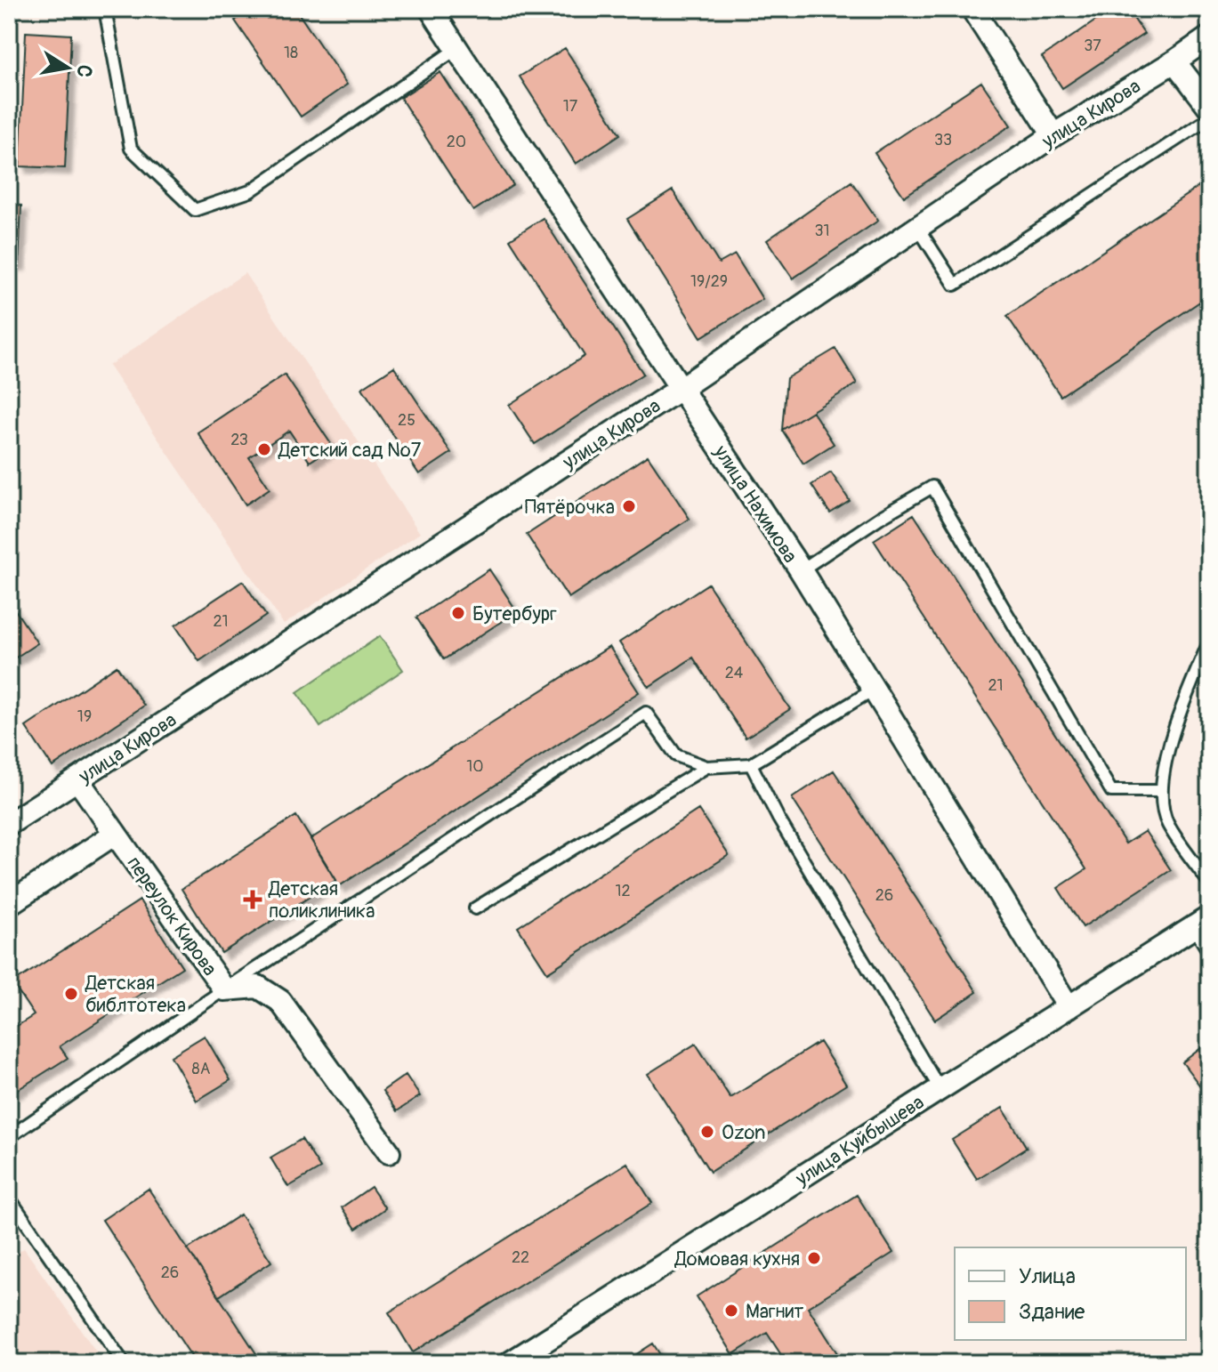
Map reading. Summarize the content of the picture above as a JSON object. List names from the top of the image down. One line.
{"streets":{"street":["улица Кирова","улица Нахимова","переулок Кирова","улица Куйбышева"]},"crossings":[["улица Кирова","улица Нахимова"],["улица Кирова","переулок Кирова"],["улица Нахимова","улица Куйбышева"]],"places":{"other":["Детский сад №7","Пятёрочка","Бутербург","Детская библтотека","Ozon","Домовая кухня","Магнит"],"health":["Детская поликлиника"]},"house_numbers":["37","18","17","33","20","31","19/29","25","23","21","24","21","19","10","12","26","8А","22","26"],"legend":["Улица","Здание"],"north":"right"}
